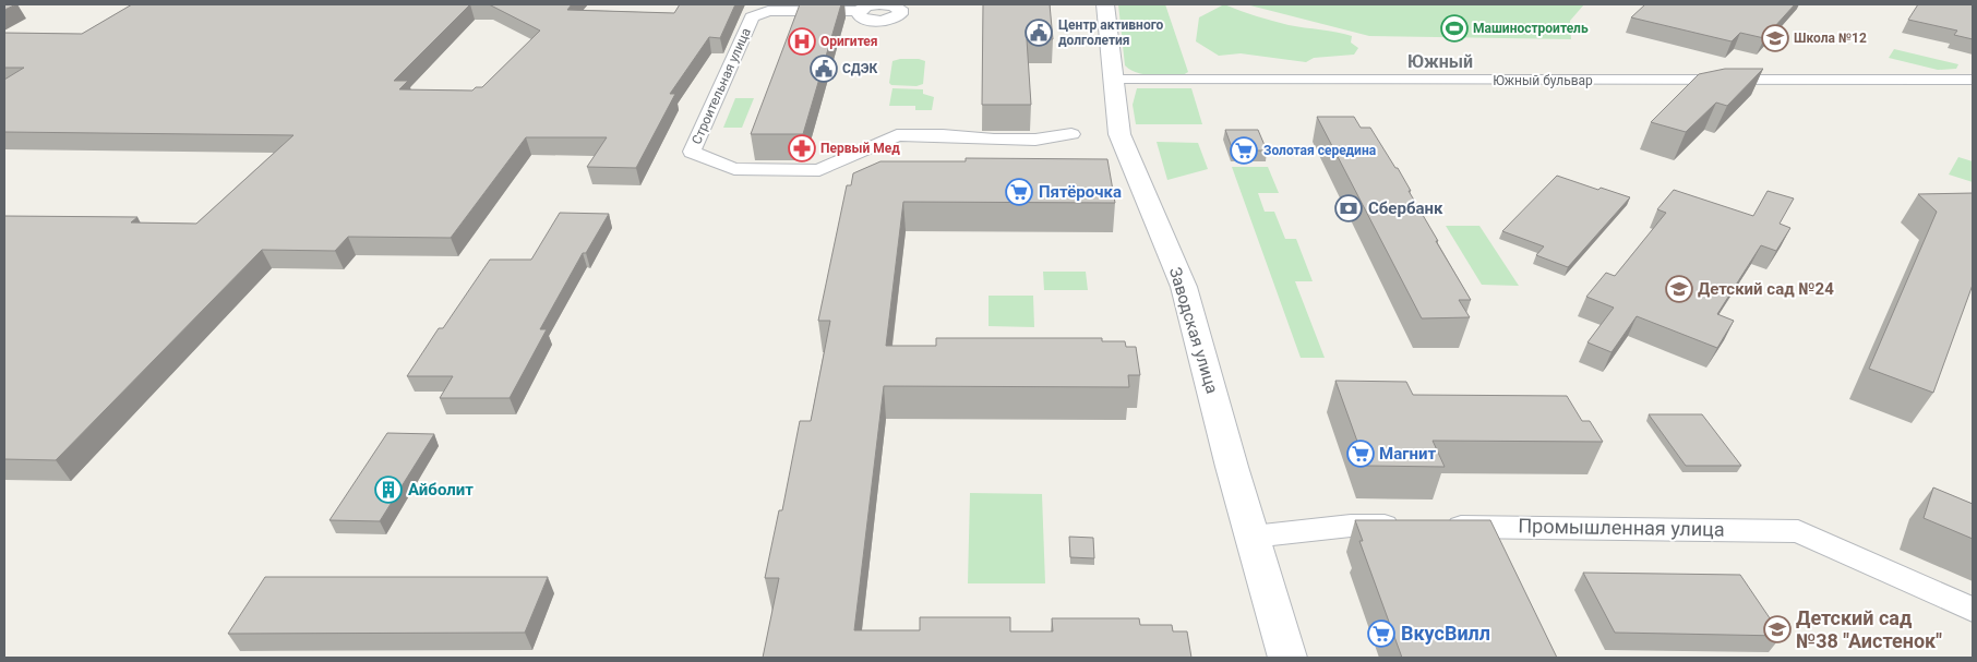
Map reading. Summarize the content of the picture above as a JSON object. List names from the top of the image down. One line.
{"streets":{"street":["Южный бульвар","Строительная улица","Заводская улица","Промышленная улица"]},"crossings":[["Южный бульвар","Заводская улица"],["Заводская улица","Промышленная улица"]],"districts":["Южный"],"places":{"sports":["Машиностроитель"],"public building":["Центр активного долголетия","СДЭК"],"school or university":["Школа №12","Детский сад №24","Детский сад №38 \"Аистенок\""],"hospital":["Оригитея"],"pharmacy":["Первый Мед"],"supermarket":["Золотая середина","Пятёрочка","Магнит","ВкусВилл"],"bank":["Сбербанк"],"building":["Айболит"]}}
